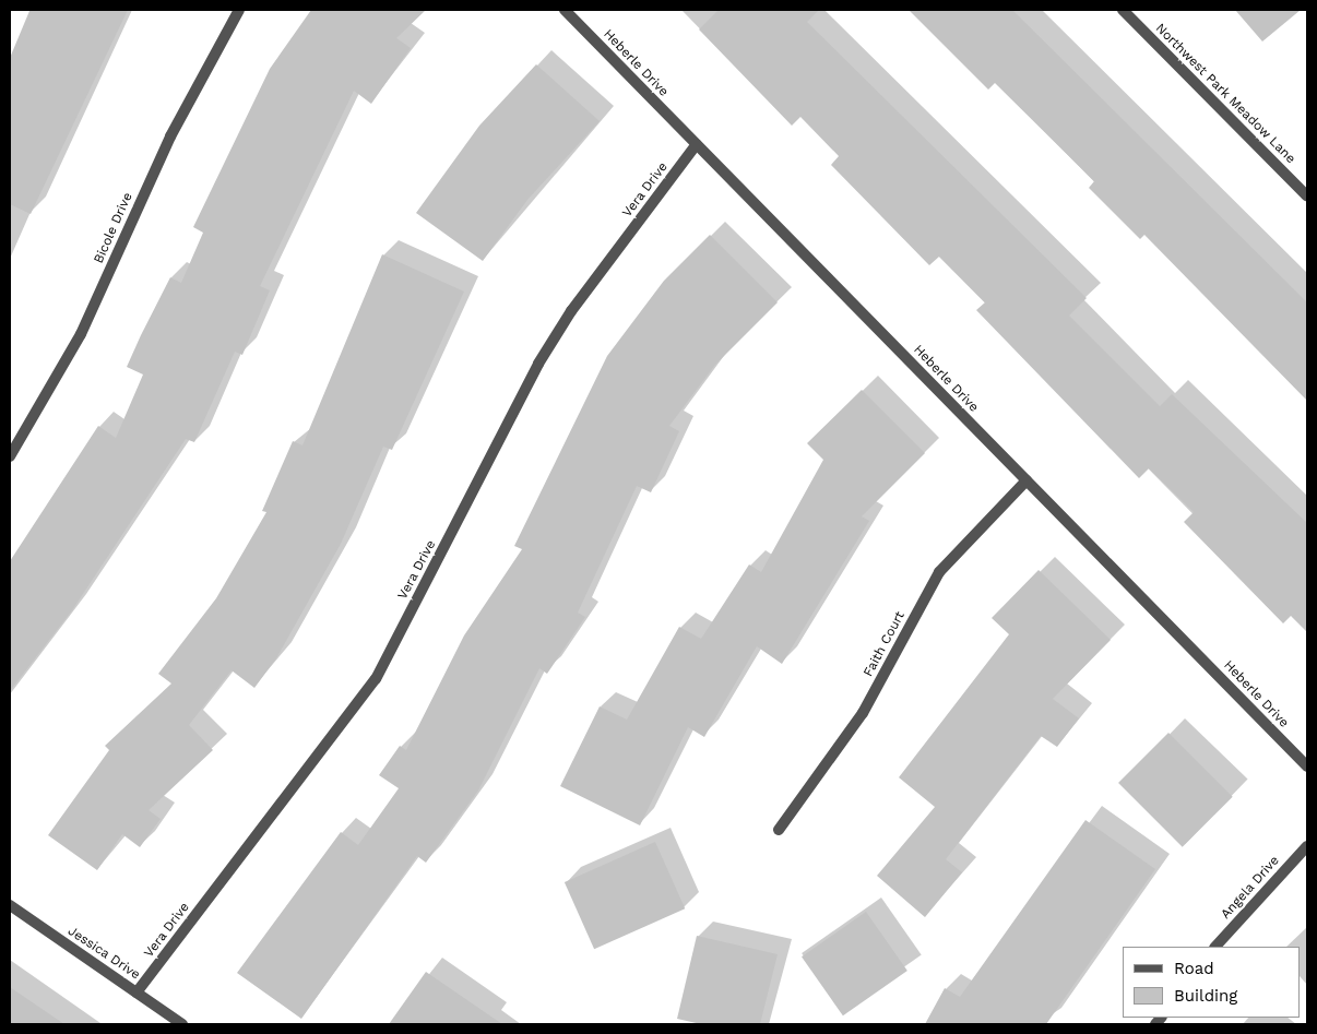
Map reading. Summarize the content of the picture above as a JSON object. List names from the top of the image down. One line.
{"streets":{"street":["Heberle Drive","Northwest Park Meadow Lane","Vera Drive","Bicole Drive","Faith Court","Angela Drive","Jessica Drive"]},"crossings":[["Heberle Drive","Vera Drive"],["Heberle Drive","Faith Court"],["Vera Drive","Jessica Drive"]],"legend":["Road","Building"]}
